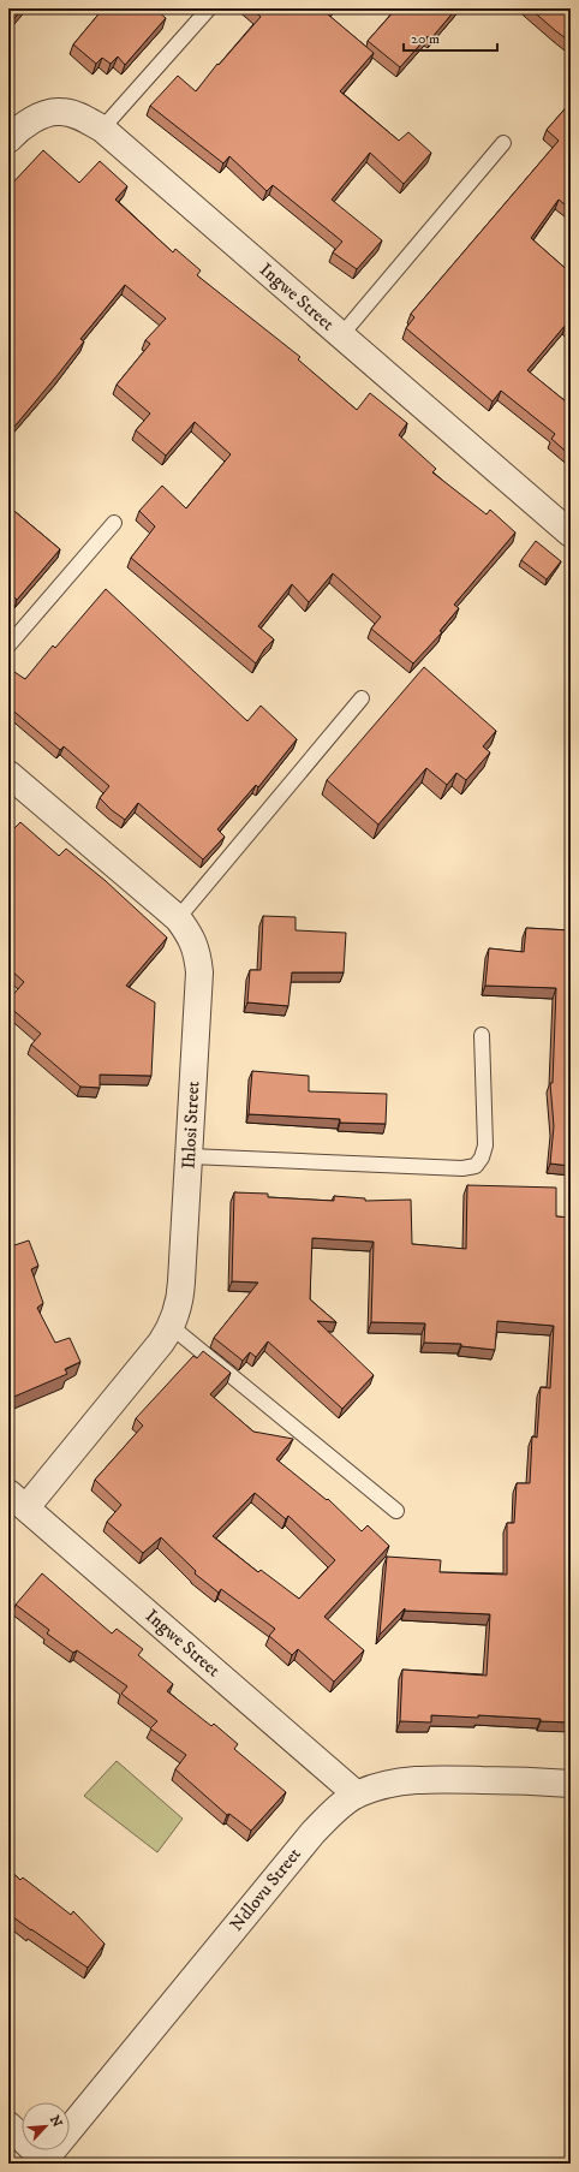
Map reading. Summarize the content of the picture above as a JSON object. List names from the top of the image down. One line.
{"streets":{"street":["Ingwe Street","Ihlosi Street","Ndlovu Street"]},"crossings":[["Ingwe Street","Ihlosi Street"],["Ingwe Street","Ndlovu Street"]],"scale_bar":"20 m","north":"top right"}
